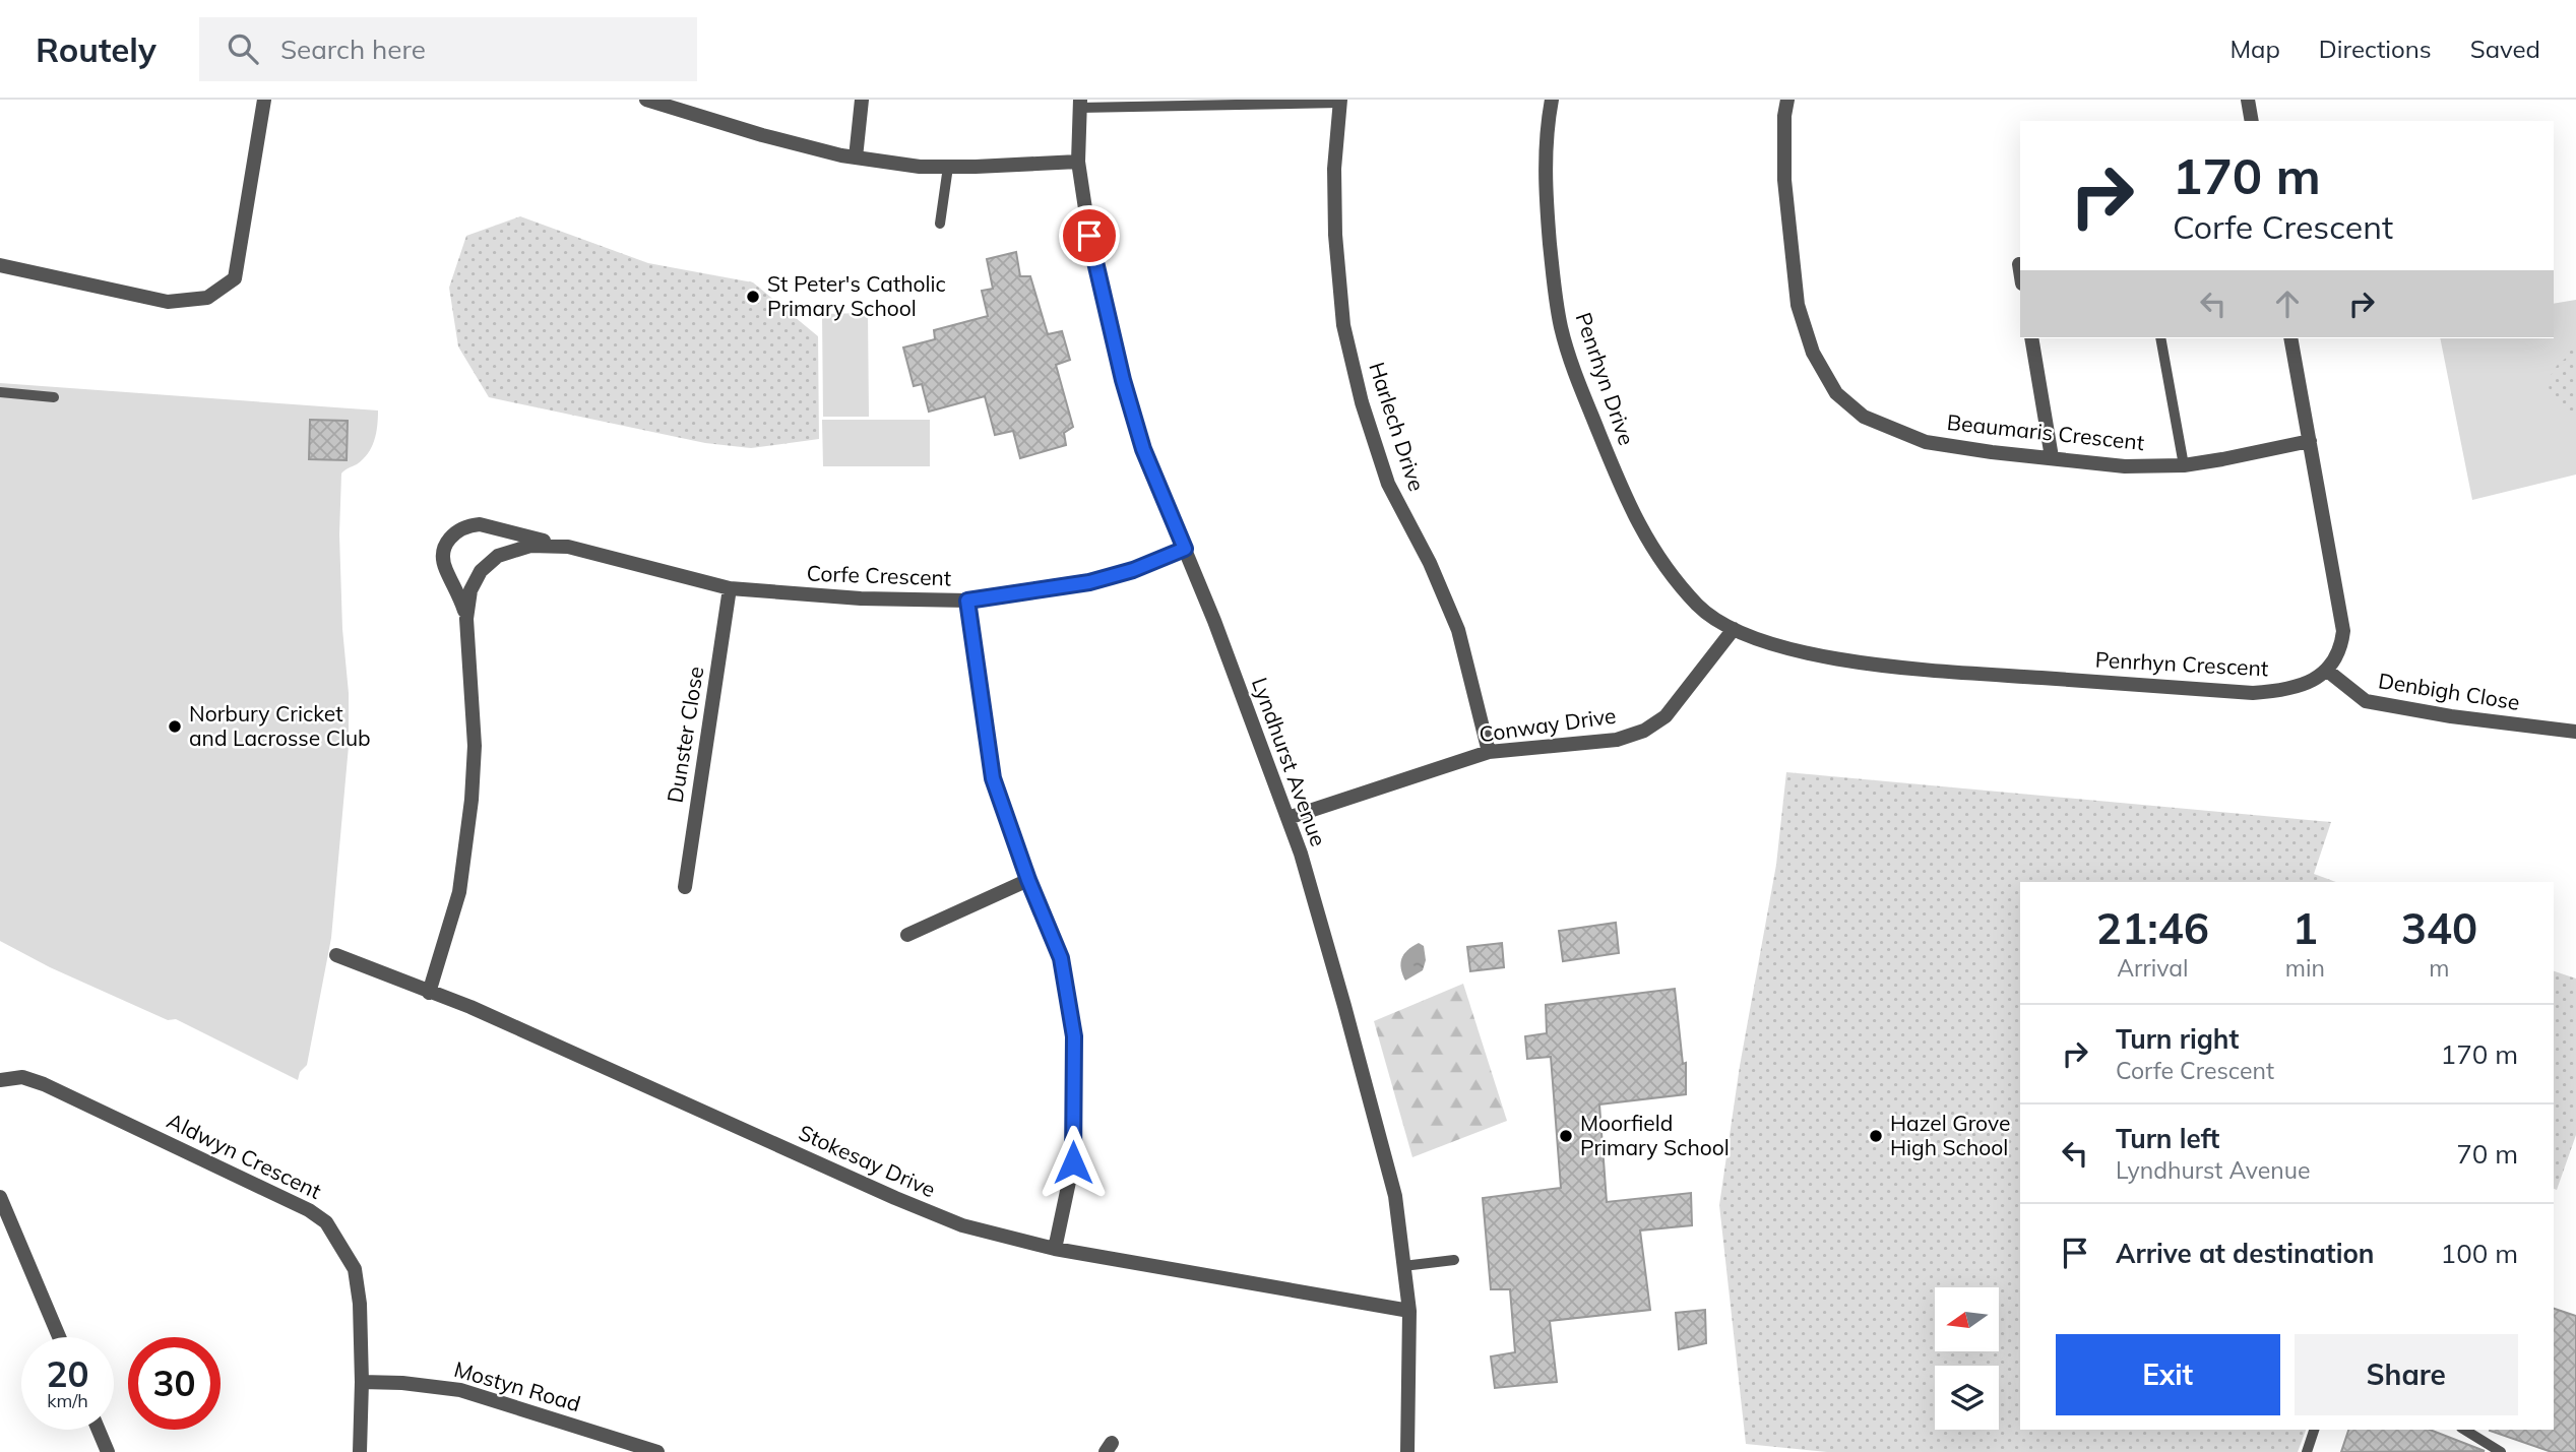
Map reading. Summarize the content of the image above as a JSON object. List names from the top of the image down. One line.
{"streets":{"street":["Penrhyn Drive","Harlech Drive","Beaumaris Crescent","Corfe Crescent","Penrhyn Crescent","Denbigh Close","Conway Drive","Dunster Close","Lyndhurst Avenue","Aldwyn Crescent","Stokesay Drive","Mostyn Road"]},"crossings":[["Penrhyn Drive","Penrhyn Crescent"],["Penrhyn Drive","Conway Drive"],["Harlech Drive","Conway Drive"],["Corfe Crescent","Dunster Close"],["Corfe Crescent","Lyndhurst Avenue"],["Corfe Crescent","Stokesay Drive"],["Penrhyn Crescent","Denbigh Close"],["Penrhyn Crescent","Conway Drive"],["Conway Drive","Lyndhurst Avenue"],["Lyndhurst Avenue","Stokesay Drive"],["Aldwyn Crescent","Mostyn Road"]],"places":["St Peter's Catholic Primary School","Norbury Cricket and Lacrosse Club","Moorfield Primary School","Hazel Grove High School"],"north":"left","page":{"header":"Routely","search":"Search here","nav":["Map","Directions","Saved"],"turn":["170 m","Corfe Crescent"],"eta":["21:46","Arrival","1","min","340","m"],"list":[{"name":"Turn right","note":"Corfe Crescent","value":"170 m"},{"name":"Turn left","note":"Lyndhurst Avenue","value":"70 m"},{"name":"Arrive at destination","value":"100 m"}],"buttons":["Exit","Share"],"speed":"20 km/h","limit":"30"}}
